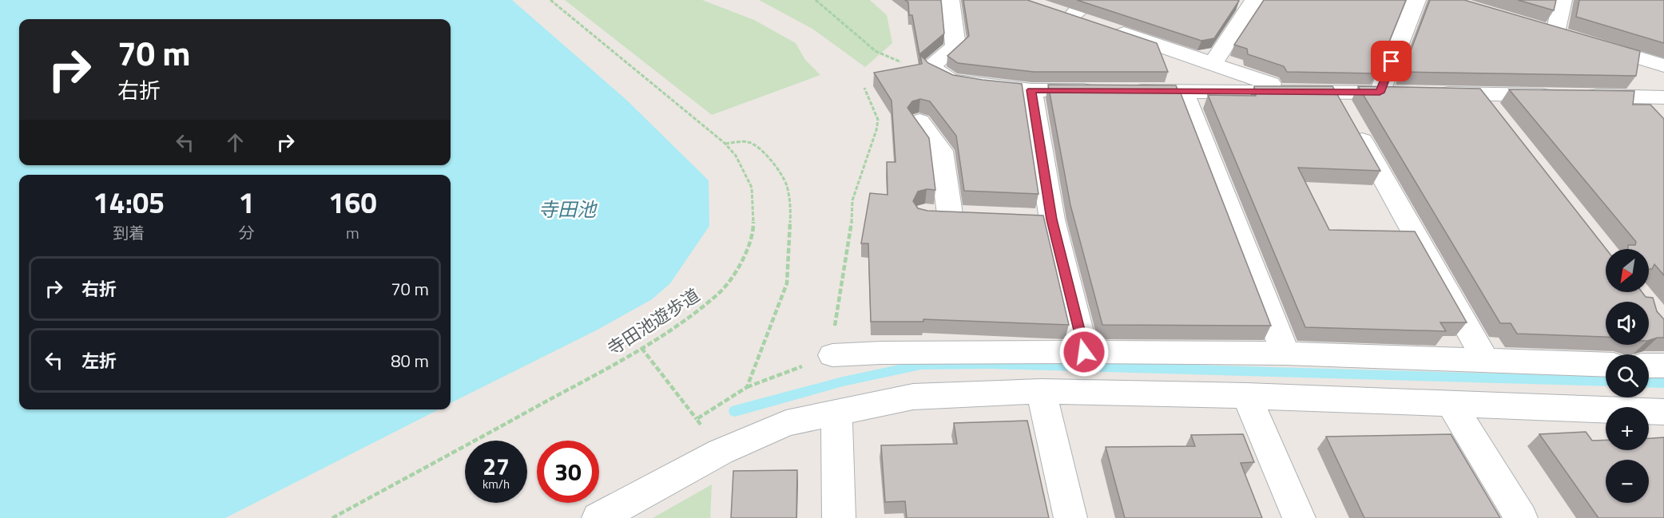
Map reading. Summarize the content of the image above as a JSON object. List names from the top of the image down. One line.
{"streets":{"path":["寺田池遊歩道"]},"water":["寺田池"],"north":"bottom left","page":{"turn":["70 m","右折"],"eta":["14:05","到着","1","分","160","m"],"map_buttons":["+","−"],"list":[{"name":"右折","value":"70 m"},{"name":"左折","value":"80 m"}],"speed":"27 km/h","limit":"30"}}
